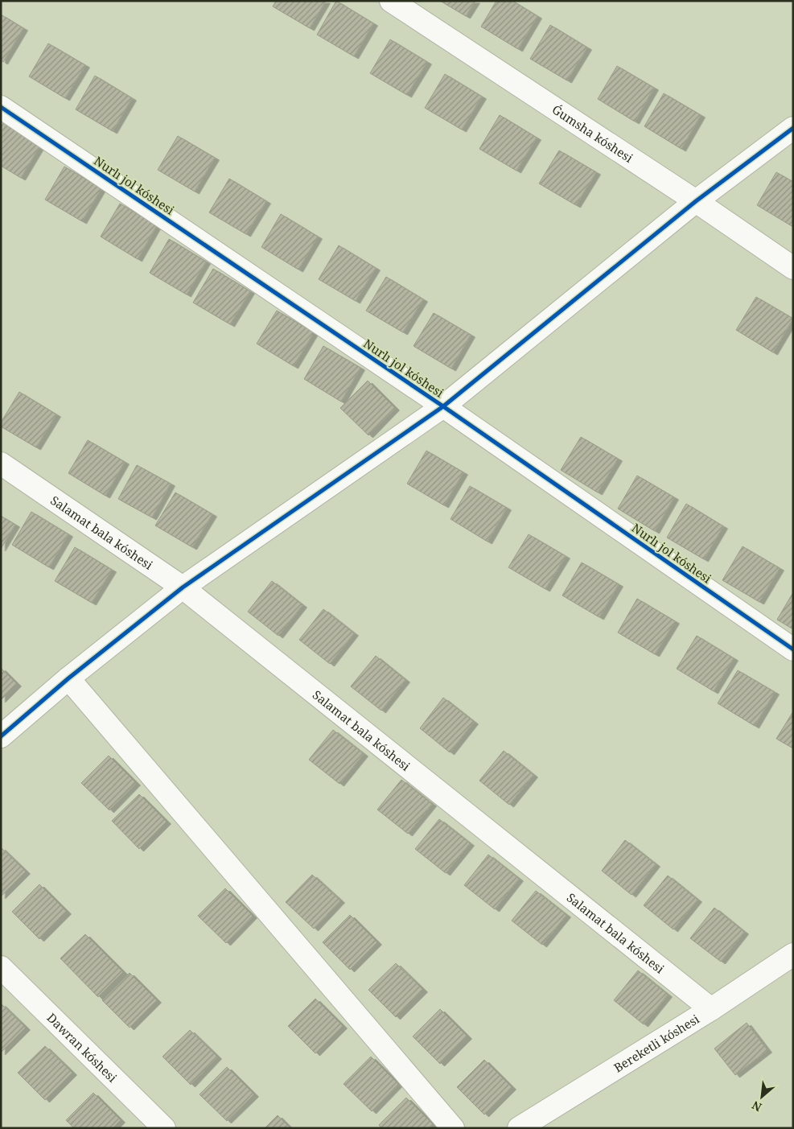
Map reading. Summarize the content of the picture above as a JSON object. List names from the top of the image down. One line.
{"streets":{"street":["Ǵumsha kóshesi","Nurlı jol kóshesi","Salamat bala kóshesi","Bereketli kóshesi","Dawran kóshesi"]},"crossings":[["Salamat bala kóshesi","Bereketli kóshesi"]],"north":"bottom left"}
